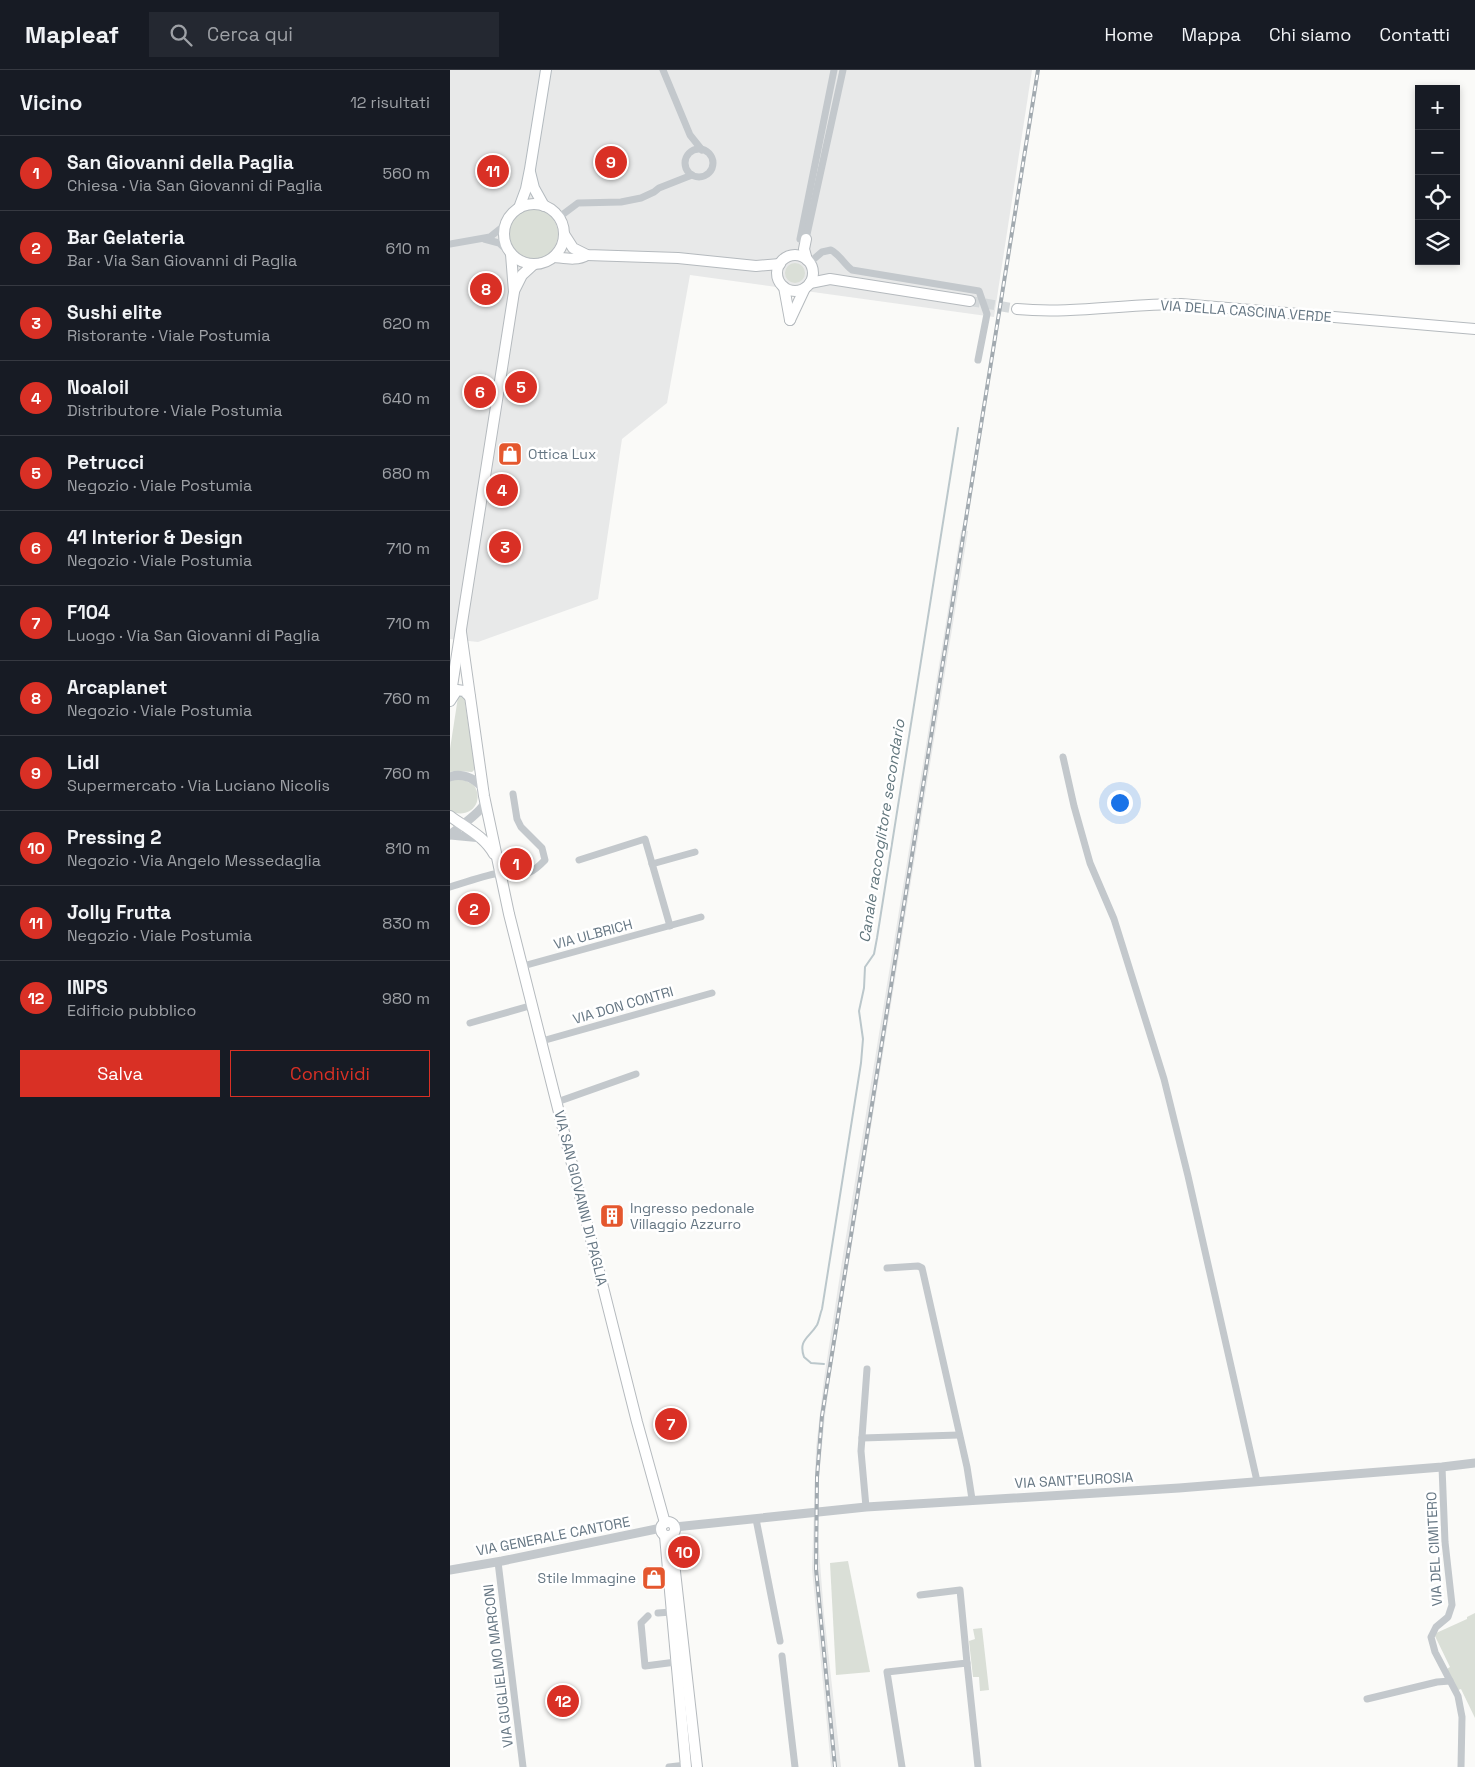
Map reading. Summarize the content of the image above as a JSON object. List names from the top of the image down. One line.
{"streets":{"main road":["VIA DELLA CASCINA VERDE","VIA SAN GIOVANNI DI PAGLIA"],"street":["VIA ULBRICH","VIA DON CONTRI","VIA SANT'EUROSIA","VIA GENERALE CANTORE","VIA DEL CIMITERO","VIA GUGLIELMO MARCONI"]},"crossings":[["VIA ULBRICH","VIA SAN GIOVANNI DI PAGLIA"],["VIA DON CONTRI","VIA SAN GIOVANNI DI PAGLIA"],["VIA SAN GIOVANNI DI PAGLIA","VIA SANT'EUROSIA"],["VIA SAN GIOVANNI DI PAGLIA","VIA GENERALE CANTORE"],["VIA SANT'EUROSIA","VIA GENERALE CANTORE"],["VIA SANT'EUROSIA","VIA DEL CIMITERO"],["VIA GENERALE CANTORE","VIA GUGLIELMO MARCONI"]],"water":["Canale raccoglitore secondario"],"places":{"shop":["Ottica Lux","Stile Immagine"],"building":["Ingresso pedonale Villaggio Azzurro"]},"page":{"header":"Mapleaf","search":"Cerca qui","nav":["Home","Mappa","Chi siamo","Contatti"],"heading":["Vicino","12 risultati"],"map_buttons":["+","−"],"list":[{"mark":"1","name":"San Giovanni della Paglia","note":"Chiesa · Via San Giovanni di Paglia","value":"560 m"},{"mark":"2","name":"Bar Gelateria","note":"Bar · Via San Giovanni di Paglia","value":"610 m"},{"mark":"3","name":"Sushi elite","note":"Ristorante · Viale Postumia","value":"620 m"},{"mark":"4","name":"Noaloil","note":"Distributore · Viale Postumia","value":"640 m"},{"mark":"5","name":"Petrucci","note":"Negozio · Viale Postumia","value":"680 m"},{"mark":"6","name":"41 Interior & Design","note":"Negozio · Viale Postumia","value":"710 m"},{"mark":"7","name":"F104","note":"Luogo · Via San Giovanni di Paglia","value":"710 m"},{"mark":"8","name":"Arcaplanet","note":"Negozio · Viale Postumia","value":"760 m"},{"mark":"9","name":"Lidl","note":"Supermercato · Via Luciano Nicolis","value":"760 m"},{"mark":"10","name":"Pressing 2","note":"Negozio · Via Angelo Messedaglia","value":"810 m"},{"mark":"11","name":"Jolly Frutta","note":"Negozio · Viale Postumia","value":"830 m"},{"mark":"12","name":"INPS","note":"Edificio pubblico","value":"980 m"}],"pins":["9","11","8","5","6","4","3","1","2","7","10","12"],"buttons":["Salva","Condividi"]}}
